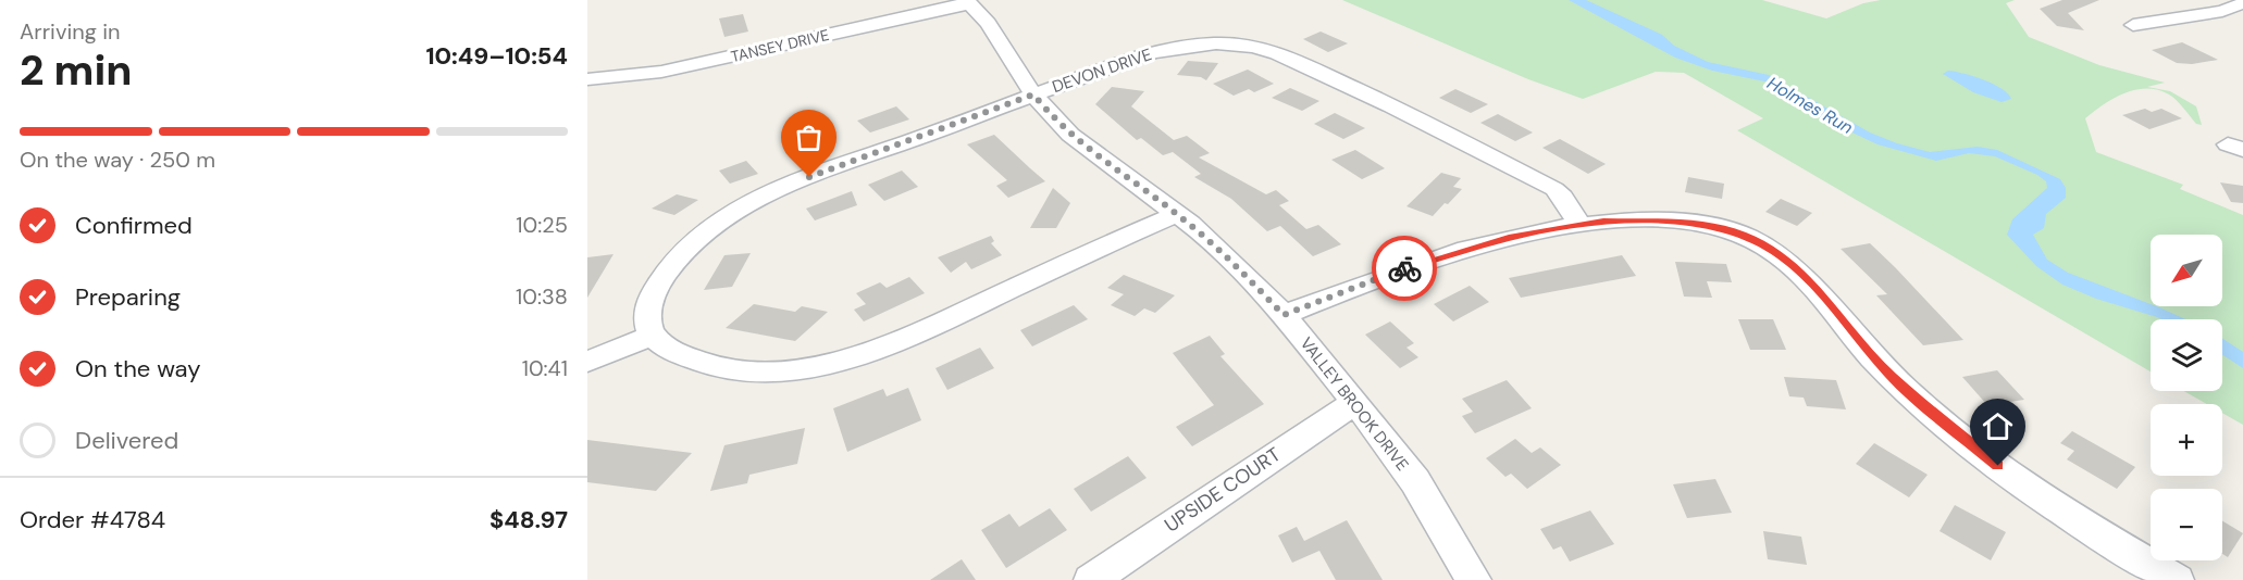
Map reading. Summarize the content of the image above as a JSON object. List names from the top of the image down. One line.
{"streets":{"street":["TANSEY DRIVE","DEVON DRIVE","VALLEY BROOK DRIVE","UPSIDE COURT"]},"crossings":[["TANSEY DRIVE","VALLEY BROOK DRIVE"],["DEVON DRIVE","VALLEY BROOK DRIVE"],["VALLEY BROOK DRIVE","UPSIDE COURT"]],"water":["Holmes Run"],"north":"bottom left","page":{"heading":["2 min","Arriving in","10:49–10:54"],"panel":["Order #4784","$48.97"],"bar":"On the way · 250 m","list":[["Confirmed","10:25"],["Preparing","10:38"],["On the way","10:41"],"Delivered"],"map_buttons":["+","−"]}}
